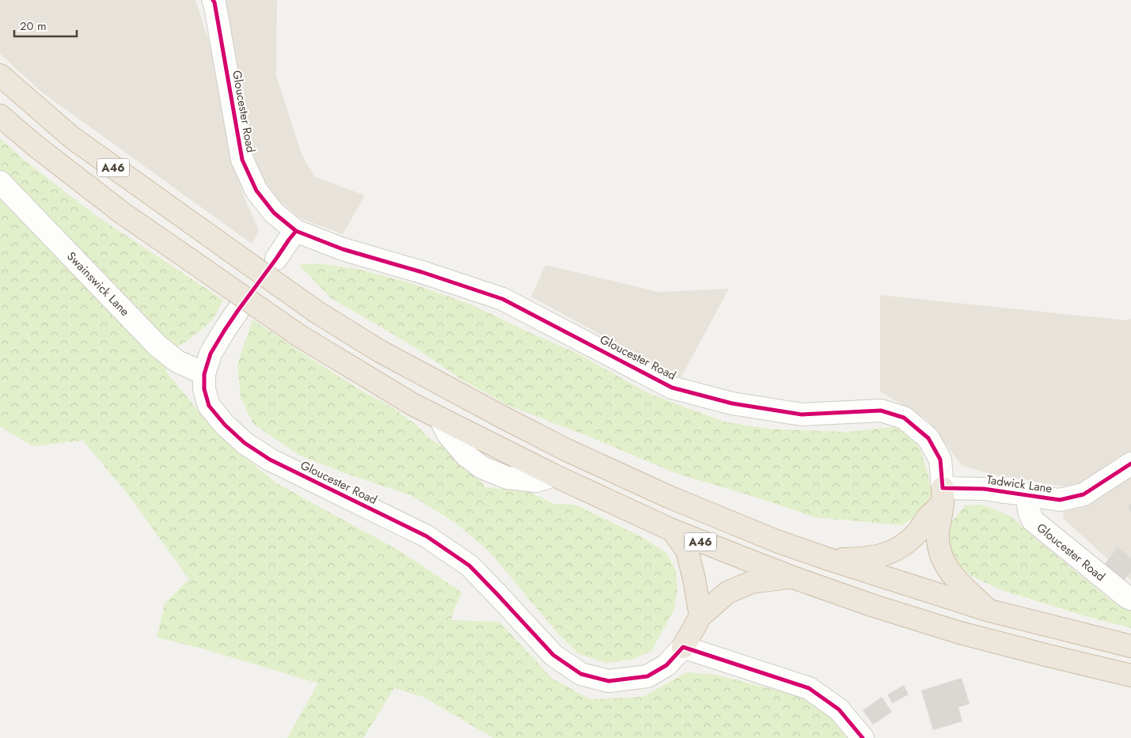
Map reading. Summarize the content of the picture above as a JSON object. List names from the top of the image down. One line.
{"streets":{"highway":["A46"],"street":["Gloucester Road","Swainswick Lane","Tadwick Lane"]},"crossings":[["Gloucester Road","Swainswick Lane"],["Gloucester Road","Tadwick Lane"]],"scale_bar":"20 m"}
